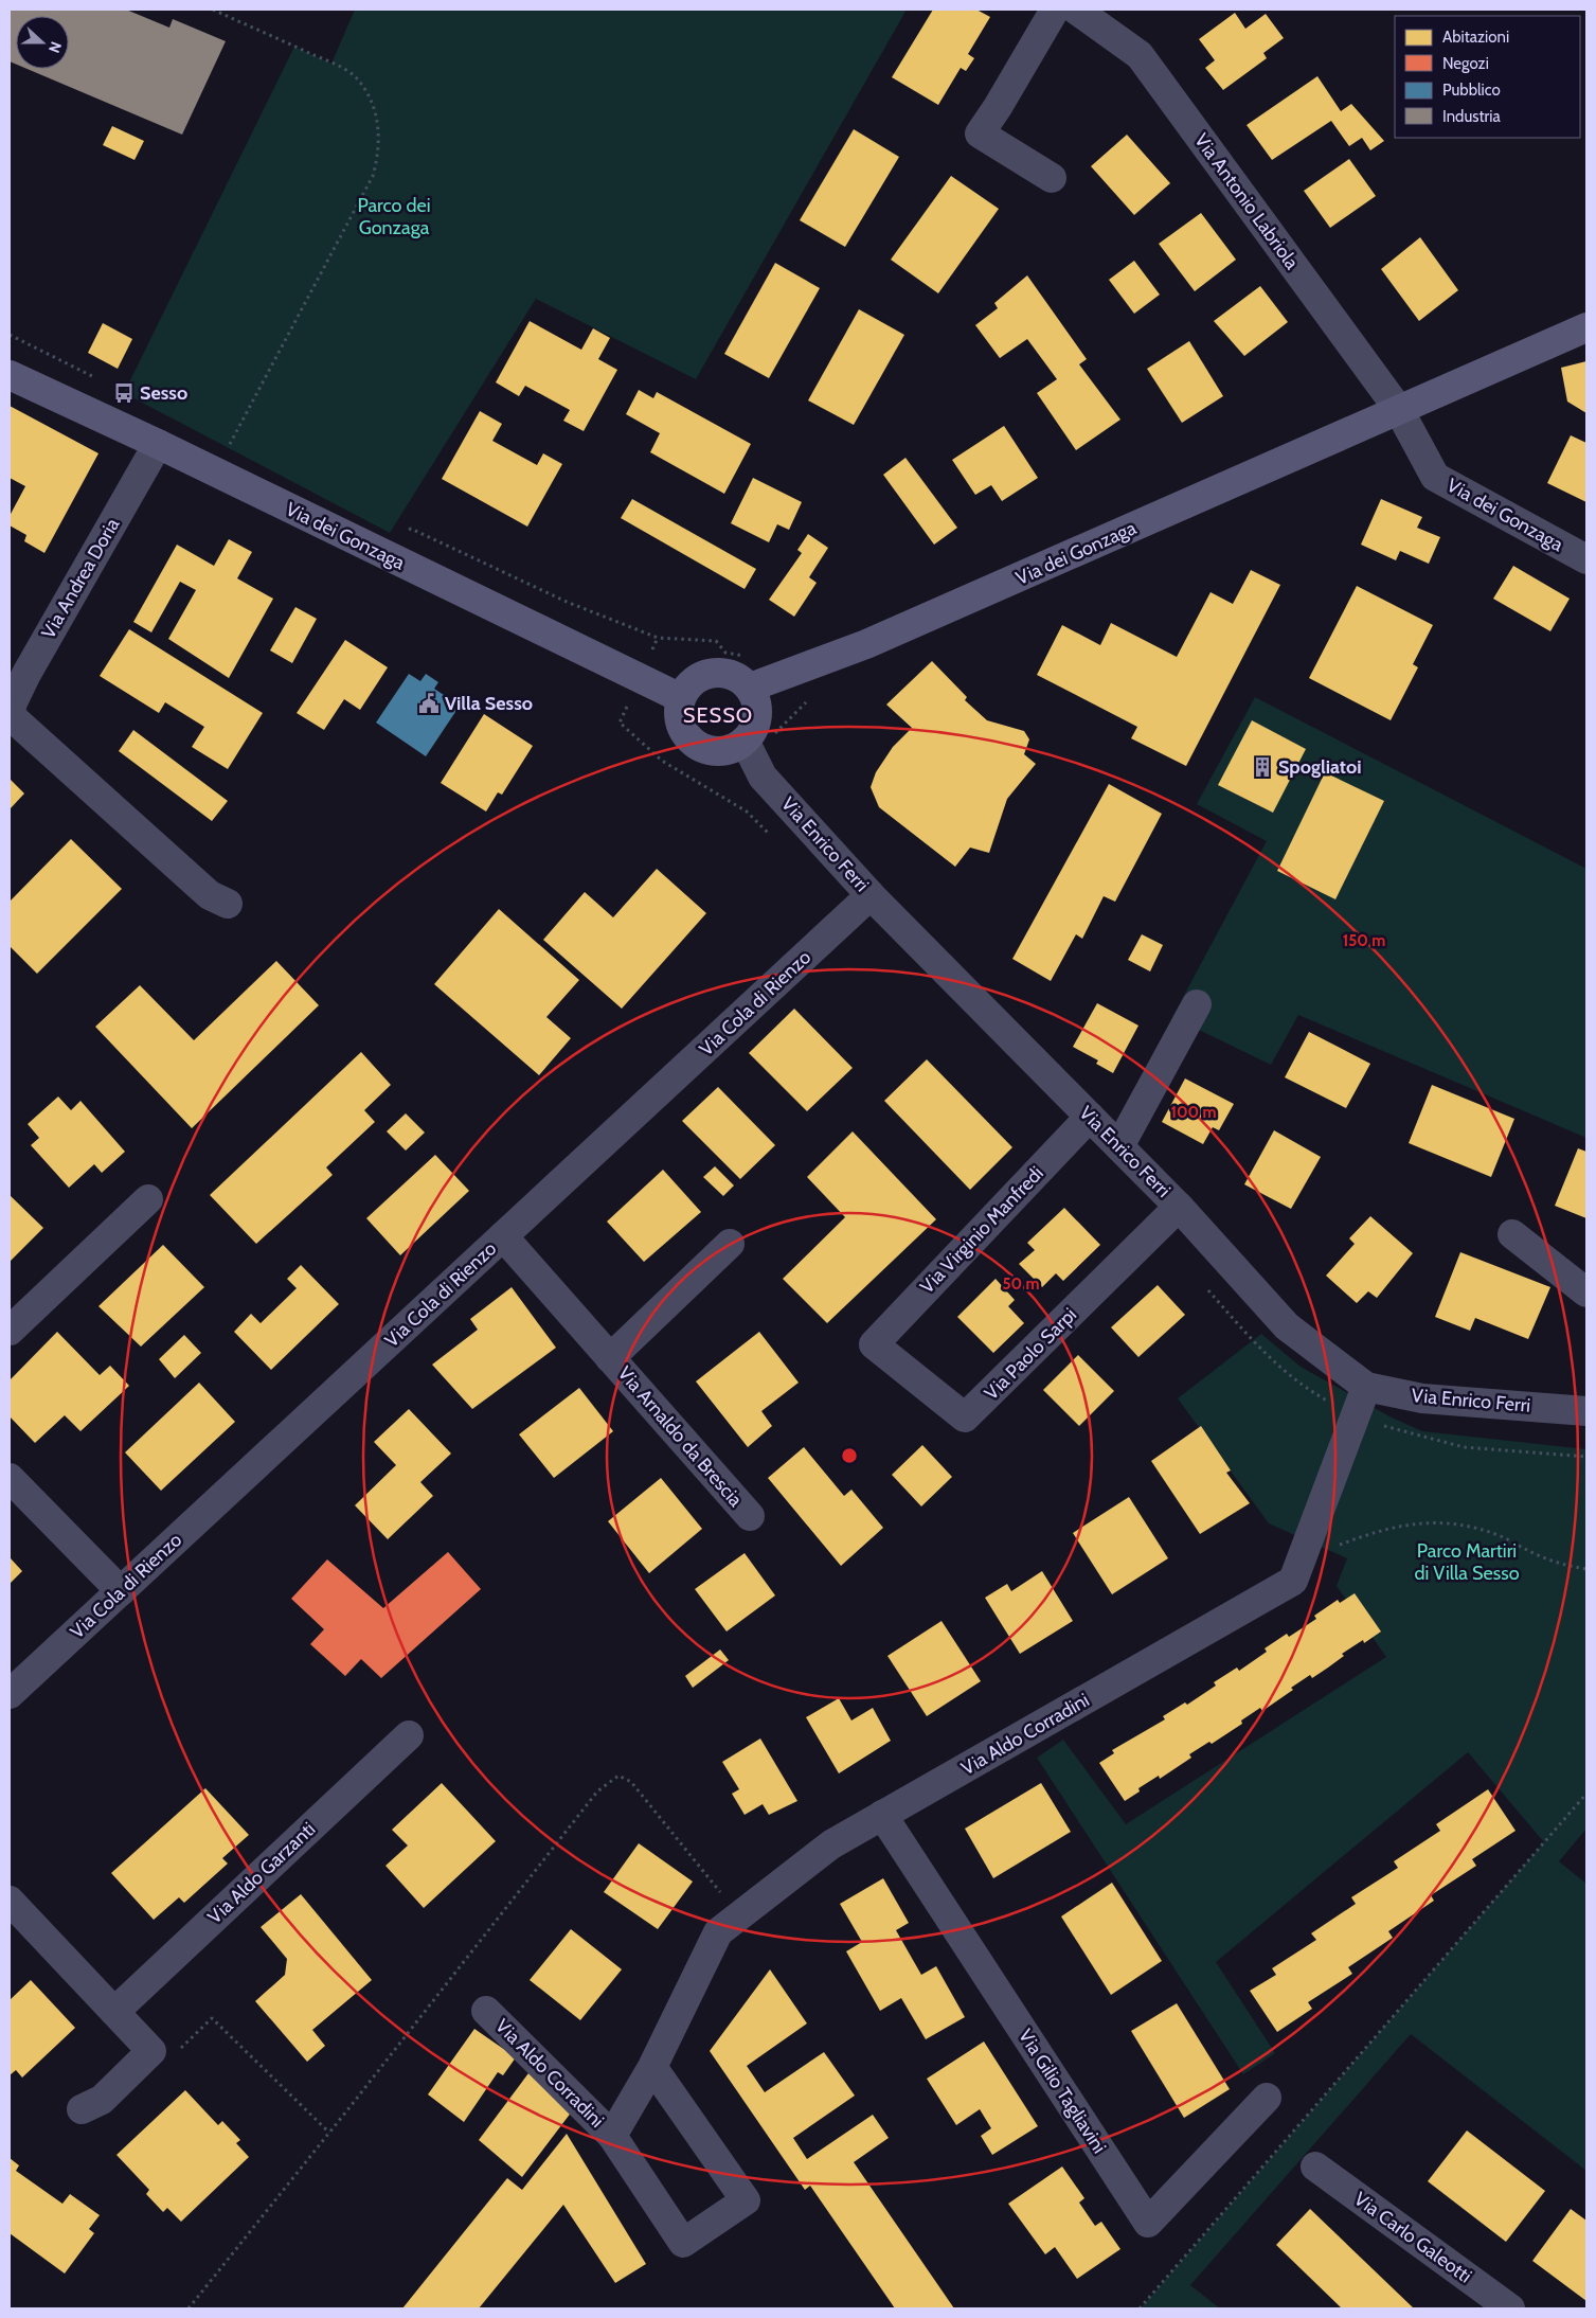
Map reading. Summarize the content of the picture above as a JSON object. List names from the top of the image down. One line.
{"streets":{"main road":["Via dei Gonzaga"],"street":["Via Antonio Labriola","Via Andrea Doria","Via Enrico Ferri","Via Cola di Rienzo","Via Virginio Manfredi","Via Paolo Sarpi","Via Arnaldo da Brescia","Via Aldo Corradini","Via Aldo Garzanti","Via Gilio Tagliavini","Via Carlo Galeotti"]},"crossings":[["Via Antonio Labriola","Via dei Gonzaga"],["Via dei Gonzaga","Via Andrea Doria"],["Via dei Gonzaga","Via Enrico Ferri"],["Via Enrico Ferri","Via Cola di Rienzo"],["Via Enrico Ferri","Via Virginio Manfredi"],["Via Enrico Ferri","Via Paolo Sarpi"],["Via Enrico Ferri","Via Aldo Corradini"],["Via Cola di Rienzo","Via Arnaldo da Brescia"],["Via Virginio Manfredi","Via Paolo Sarpi"],["Via Aldo Corradini","Via Gilio Tagliavini"]],"districts":["SESSO"],"parks":["Parco dei Gonzaga","Parco Martiri di Villa Sesso"],"places":{"bus stop":["Sesso"],"public building":["Villa Sesso"],"building":["Spogliatoi"]},"legend":["Abitazioni","Negozi","Pubblico","Industria"],"north":"right","rings":["150 m","100 m","50 m"]}
